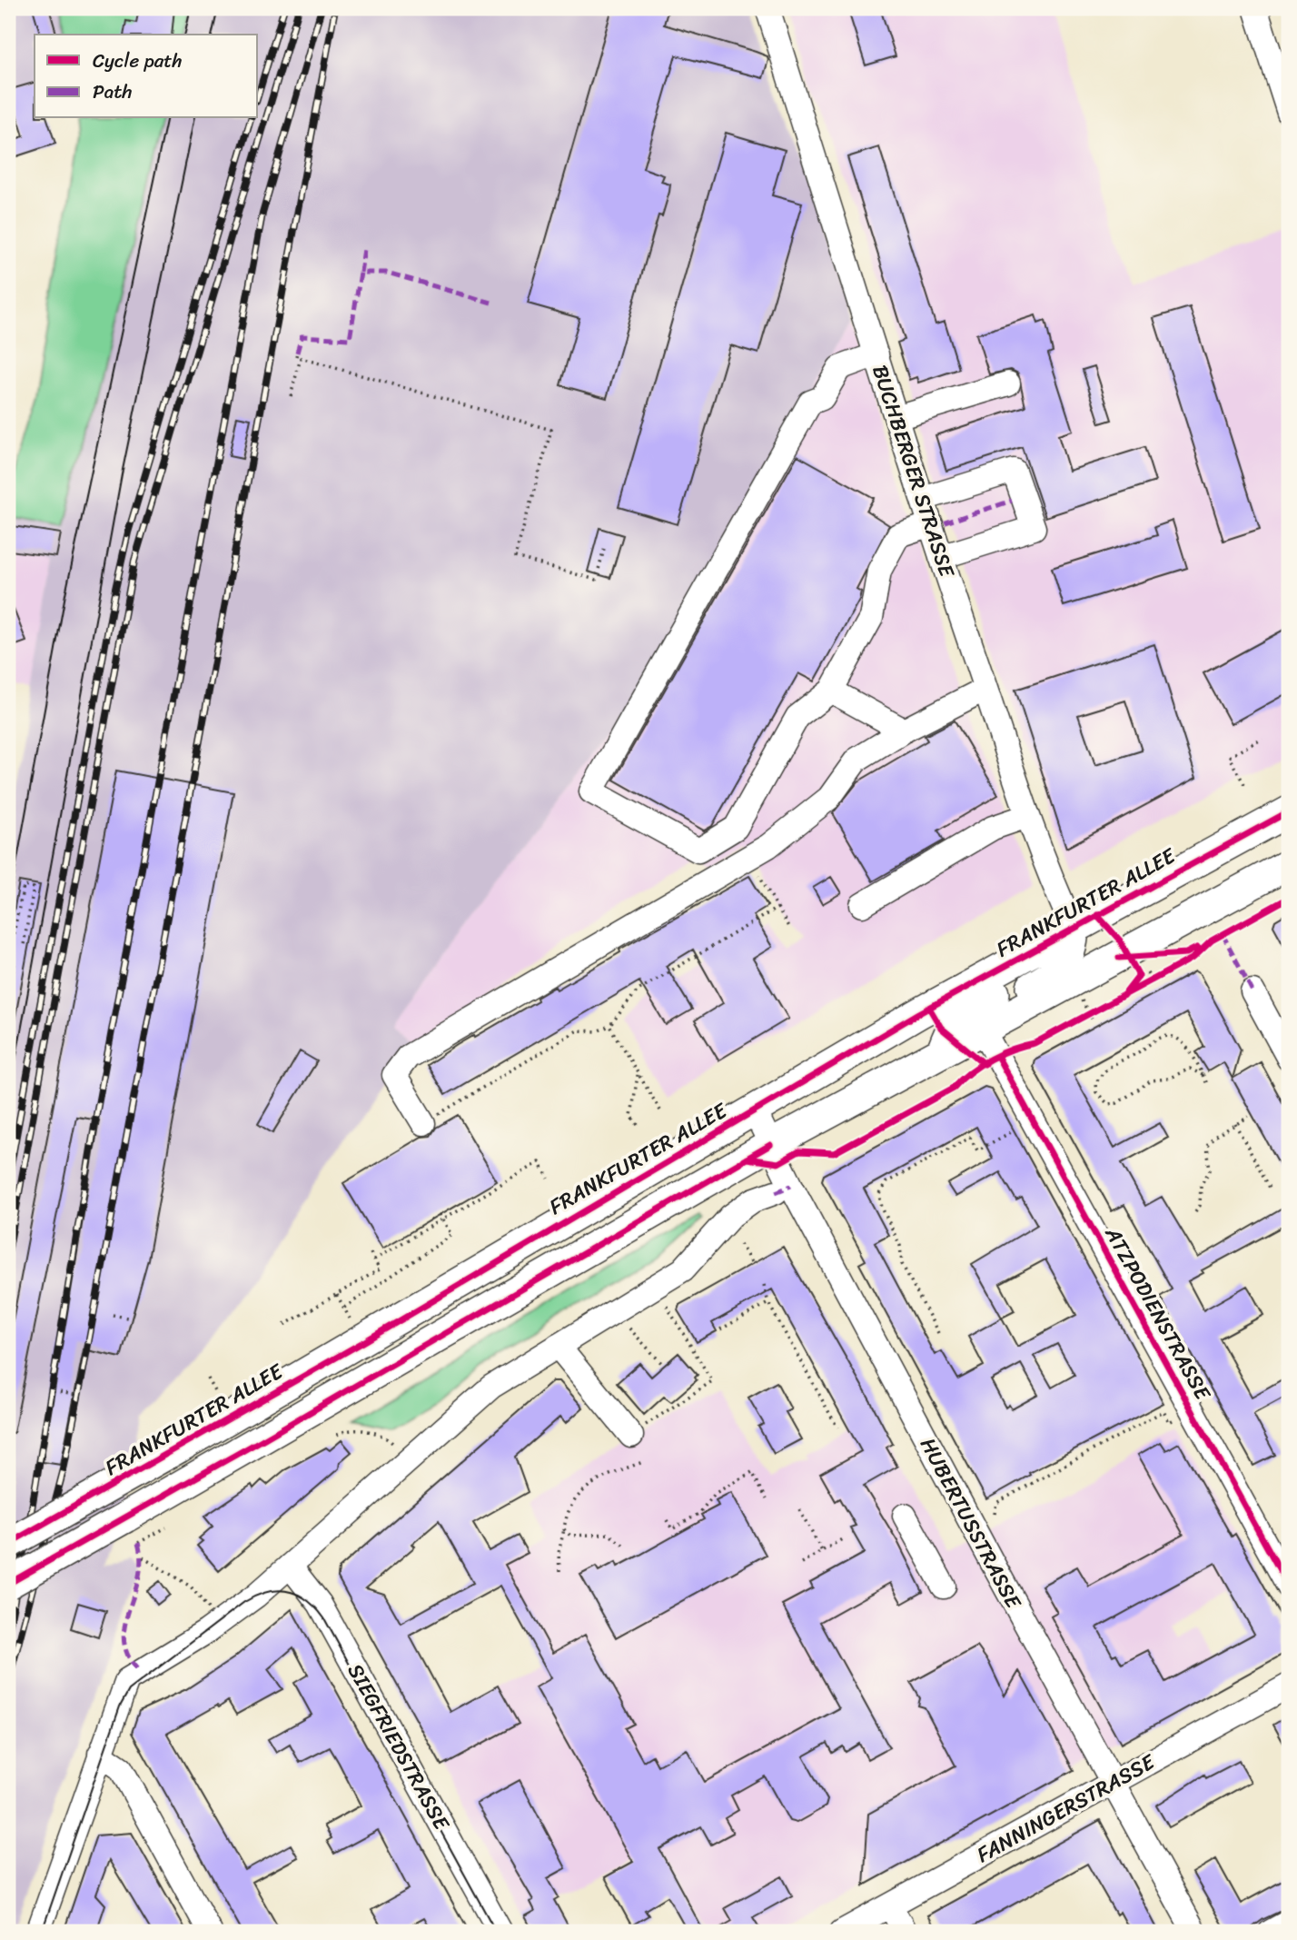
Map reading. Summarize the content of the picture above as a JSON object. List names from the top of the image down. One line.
{"streets":{"main road":["FRANKFURTER ALLEE"],"street":["BUCHBERGER STRASSE","ATZPODIENSTRASSE","HUBERTUSSTRASSE","SIEGFRIEDSTRASSE","FANNINGERSTRASSE"]},"crossings":[["BUCHBERGER STRASSE","FRANKFURTER ALLEE"],["FRANKFURTER ALLEE","HUBERTUSSTRASSE"],["HUBERTUSSTRASSE","FANNINGERSTRASSE"]],"legend":["Cycle path","Path"]}
